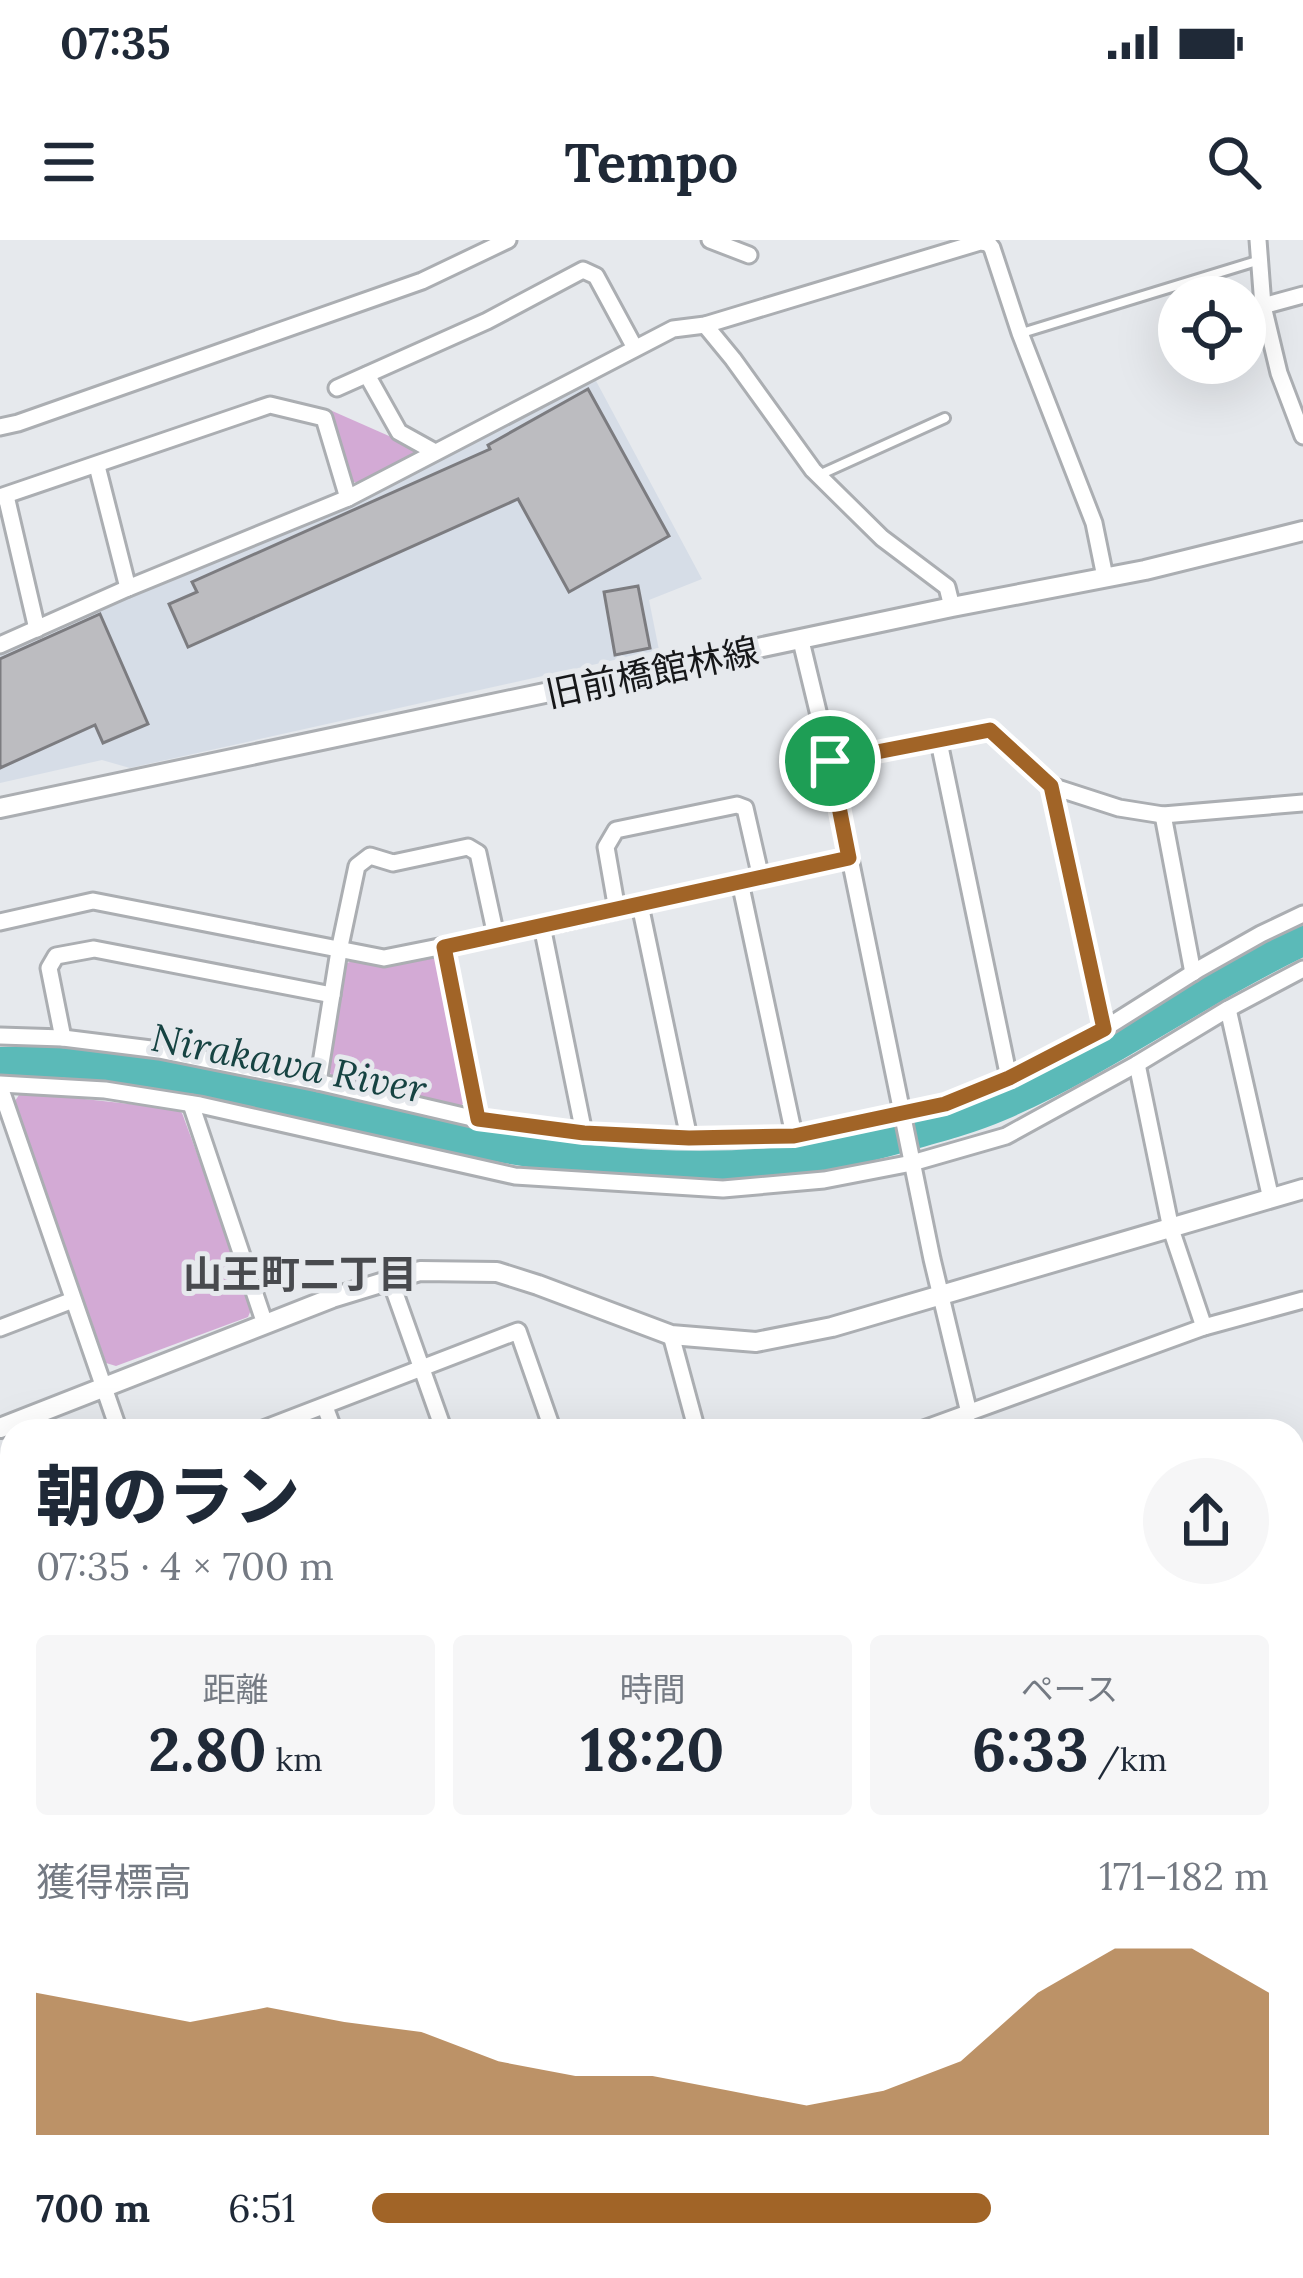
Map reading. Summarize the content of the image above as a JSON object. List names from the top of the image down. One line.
{"streets":{"street":["旧前橋館林線"]},"districts":["山王町二丁目"],"water":["Nirakawa River"],"page":{"status":"07:35","header":"Tempo","heading":["朝のラン","07:35 · 4 × 700 m"],"stats":[["距離","2.80 km"],["時間","18:20"],["ペース","6:33 /km"]],"chart":["獲得標高","171–182 m"],"list":[{"name":"700 m","note":"6:51"}]}}
